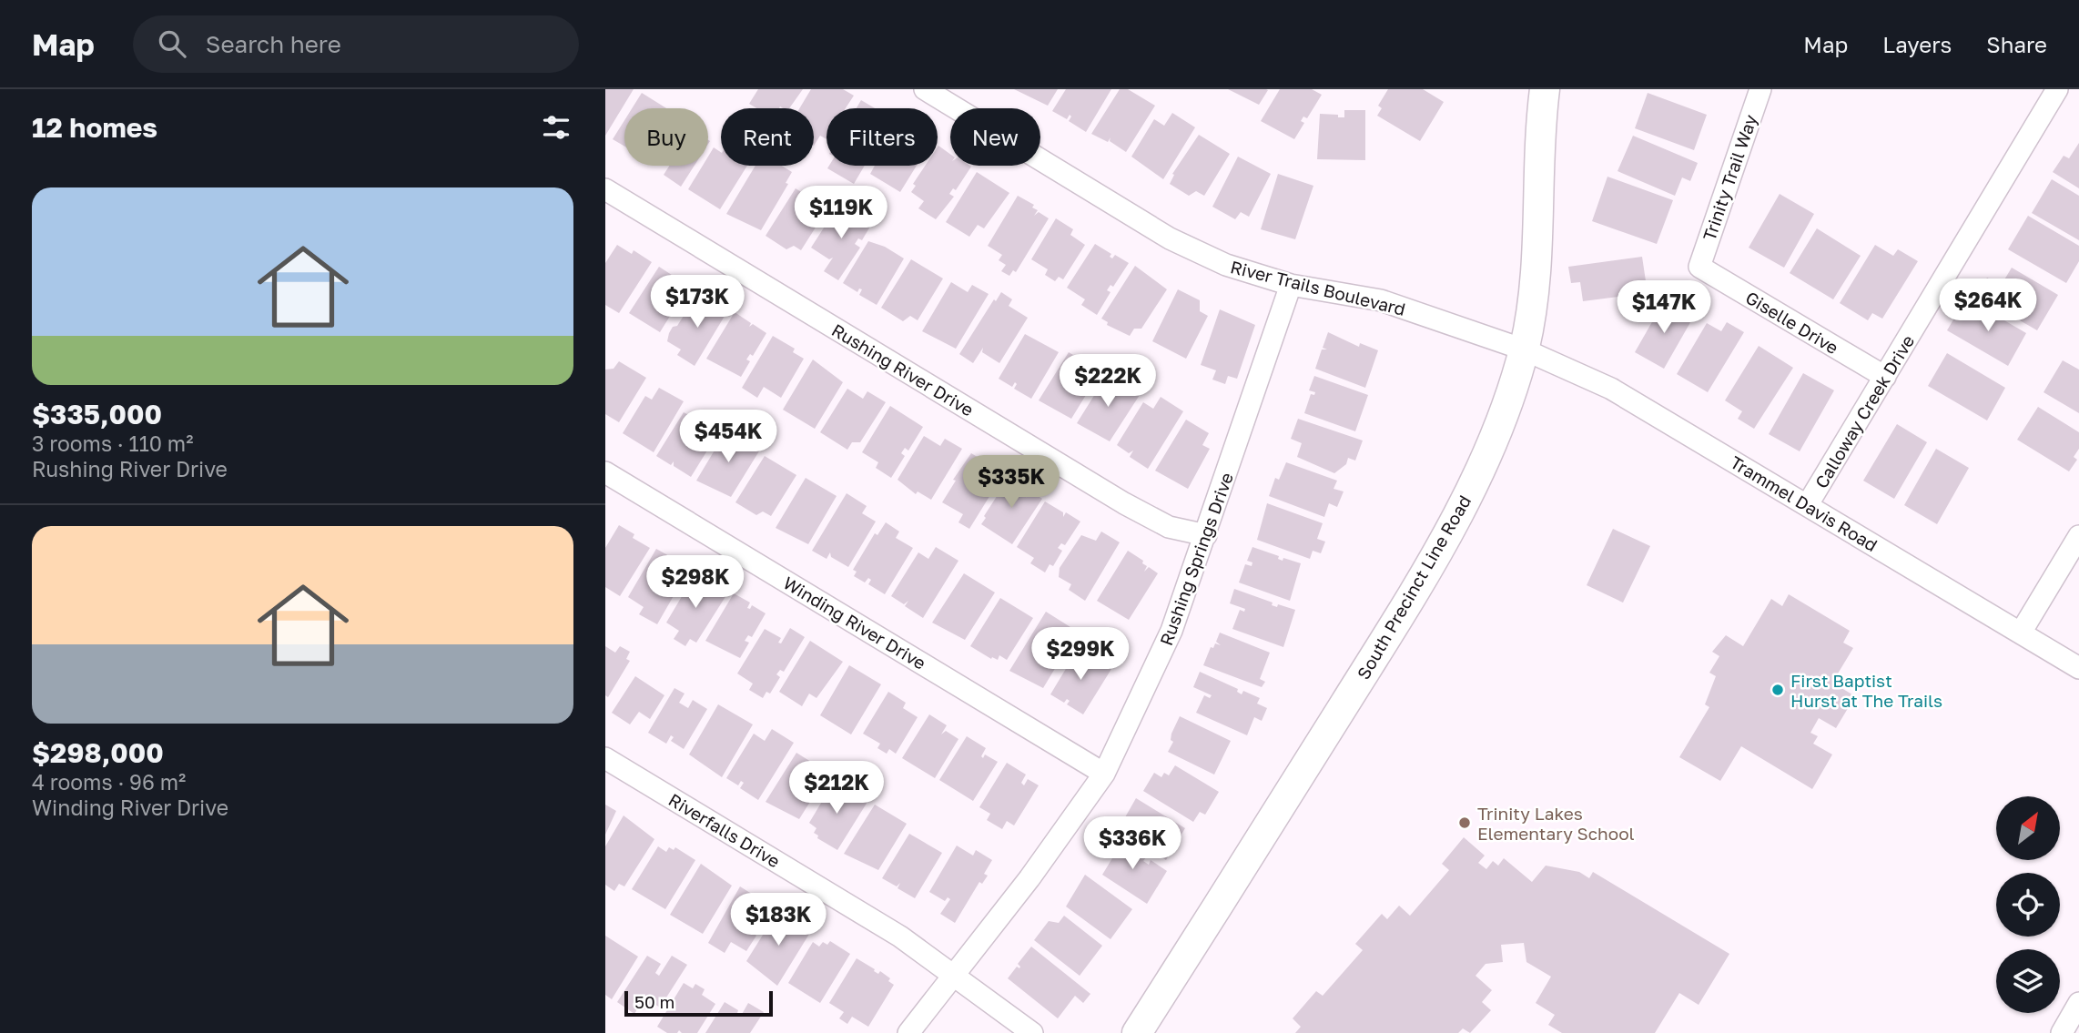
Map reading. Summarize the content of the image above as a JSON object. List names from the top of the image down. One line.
{"streets":{"main road":["South Precinct Line Road"],"street":["Trinity Trail Way","River Trails Boulevard","Giselle Drive","Rushing River Drive","Calloway Creek Drive","Trammel Davis Road","Rushing Springs Drive","Winding River Drive","Riverfalls Drive"]},"crossings":[["Trinity Trail Way","Giselle Drive"],["River Trails Boulevard","Trammel Davis Road"],["River Trails Boulevard","Rushing Springs Drive"],["River Trails Boulevard","South Precinct Line Road"],["Giselle Drive","Calloway Creek Drive"],["Rushing River Drive","Rushing Springs Drive"],["Calloway Creek Drive","Trammel Davis Road"],["Trammel Davis Road","South Precinct Line Road"],["Rushing Springs Drive","Winding River Drive"],["Rushing Springs Drive","Riverfalls Drive"]],"places":["First Baptist Hurst at The Trails","Trinity Lakes Elementary School"],"scale_bar":"50 m","north":"top right","page":{"header":"Map","search":"Search here","nav":["Map","Layers","Share"],"heading":"12 homes","chip":["Buy","Rent","Filters","New"],"list":[{"name":"$335,000","note":"3 rooms · 110 m² · Rushing River Drive"},{"name":"$298,000","note":"4 rooms · 96 m² · Winding River Drive"}],"price":["$119K","$173K","$264K","$147K","$222K","$454K","$335K","$298K","$299K","$212K","$336K","$183K"],"scale":"50 m"}}
